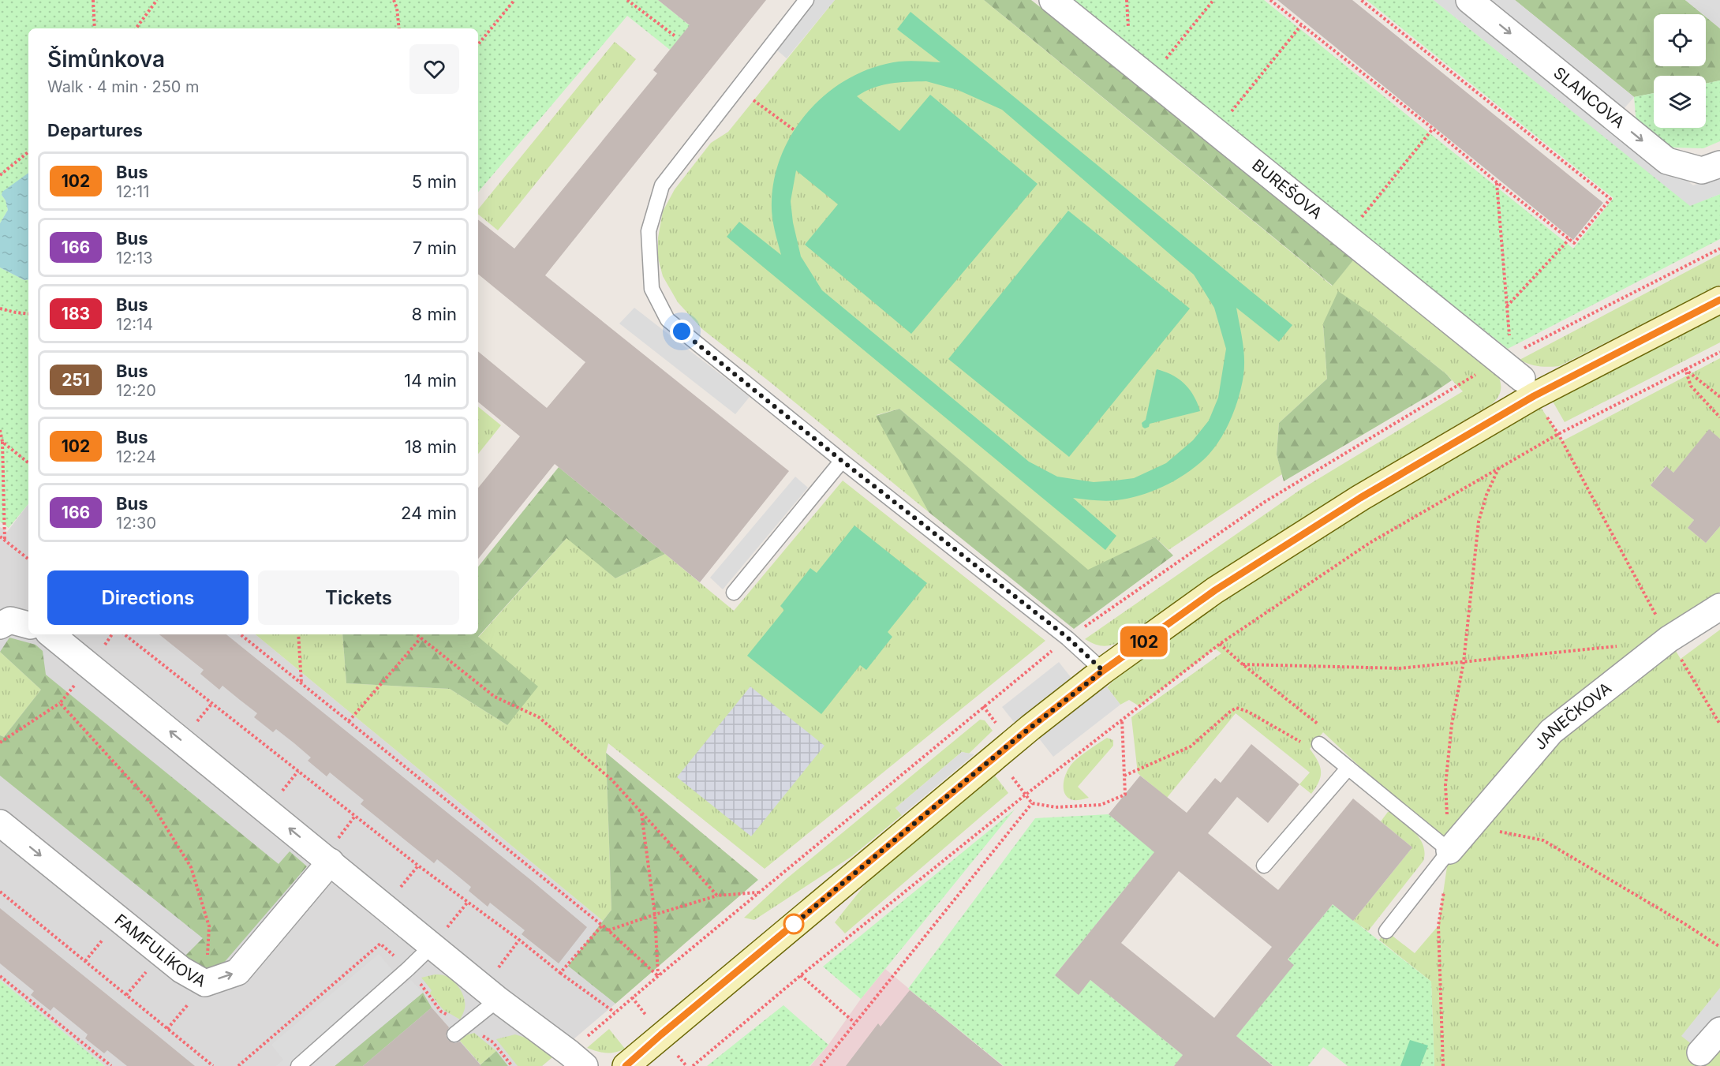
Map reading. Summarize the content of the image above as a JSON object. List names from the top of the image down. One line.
{"streets":{"street":["SLANCOVA","BUREŠOVA","JANEČKOVA","FAMFULÍKOVA"]},"one_way":["SLANCOVA"],"lines":["bus line 102"],"page":{"on_map":"102","heading":[["Šimůnkova","Walk · 4 min · 250 m"],"Departures"],"list":[{"mark":"102","name":"Bus","note":"12:11","value":"5 min"},{"mark":"166","name":"Bus","note":"12:13","value":"7 min"},{"mark":"183","name":"Bus","note":"12:14","value":"8 min"},{"mark":"251","name":"Bus","note":"12:20","value":"14 min"},{"mark":"102","name":"Bus","note":"12:24","value":"18 min"},{"mark":"166","name":"Bus","note":"12:30","value":"24 min"}],"buttons":["Directions","Tickets"]}}
